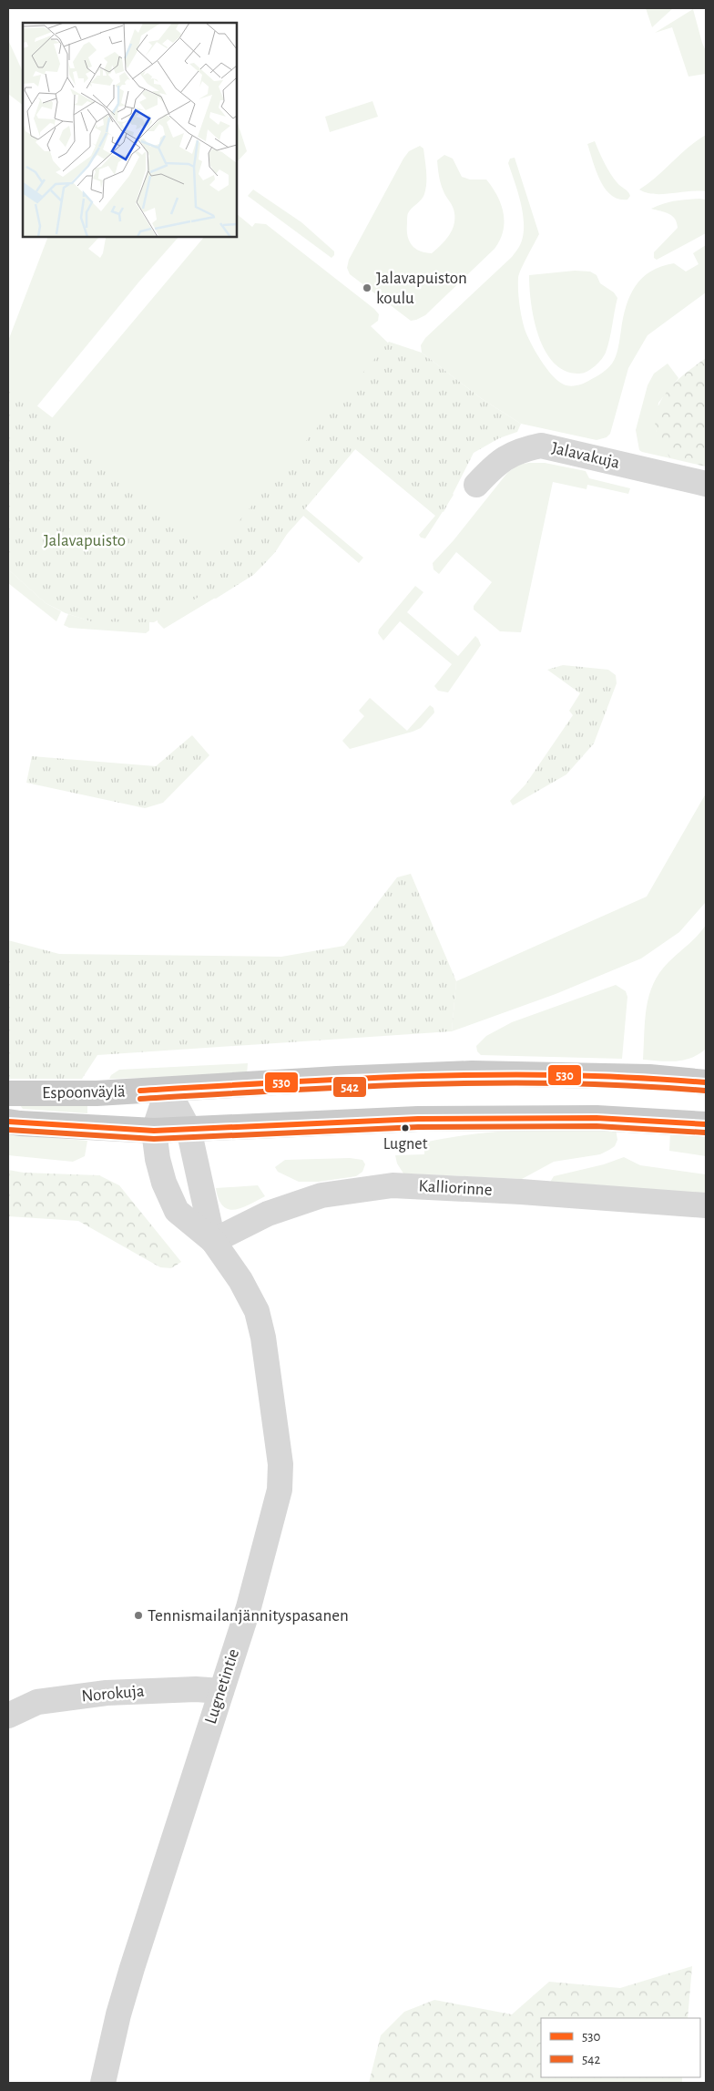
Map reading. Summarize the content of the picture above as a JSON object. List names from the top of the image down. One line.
{"streets":{"main road":["Espoonväylä"],"street":["Jalavakuja","Kalliorinne","Lugnetintie","Norokuja"]},"crossings":[["Espoonväylä","Lugnetintie"],["Kalliorinne","Lugnetintie"],["Lugnetintie","Norokuja"]],"parks":["Jalavapuisto"],"places":["Jalavapuiston koulu","Lugnet","Tennismailanjännityspasanen"],"lines":["transit line 530","transit line 542"],"legend":["530","542"]}
